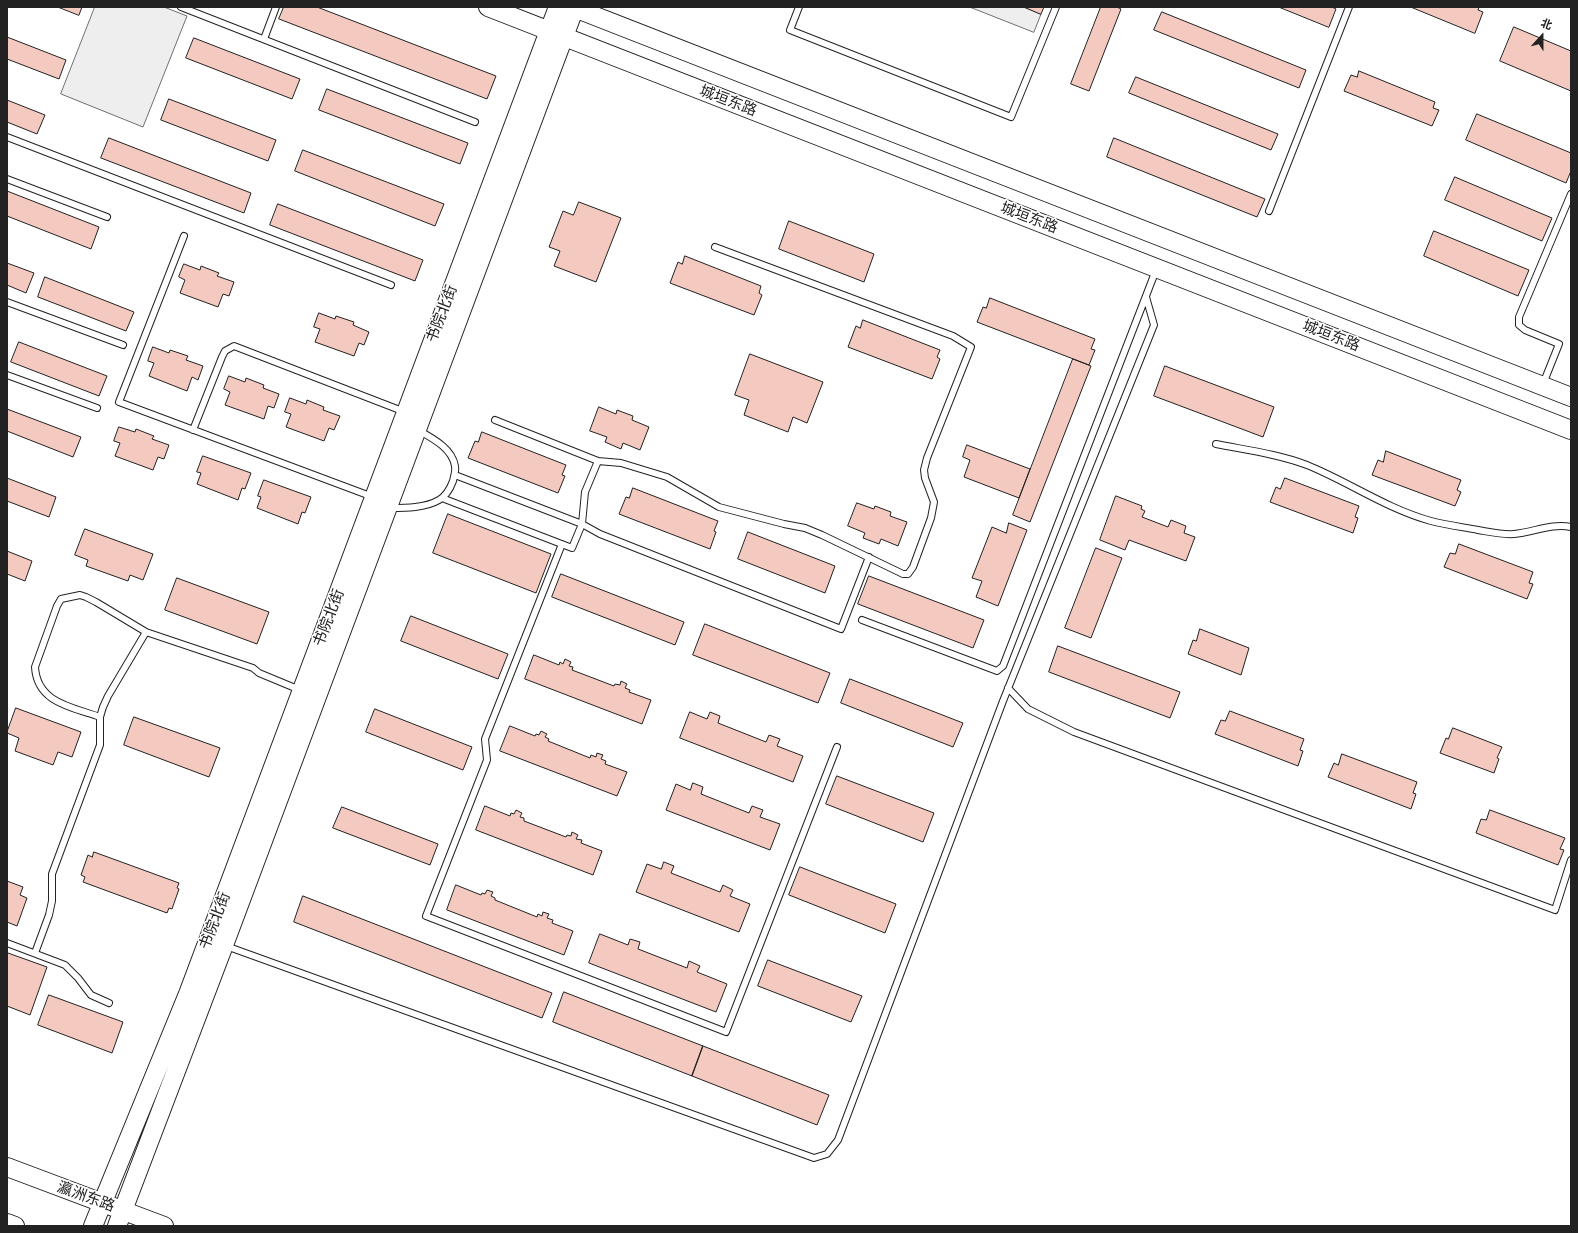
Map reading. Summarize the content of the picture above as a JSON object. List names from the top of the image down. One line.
{"streets":{"street":["城垣东路","书院北街","瀛洲东路"]},"crossings":[["城垣东路","书院北街"],["书院北街","瀛洲东路"]],"north":"top"}
